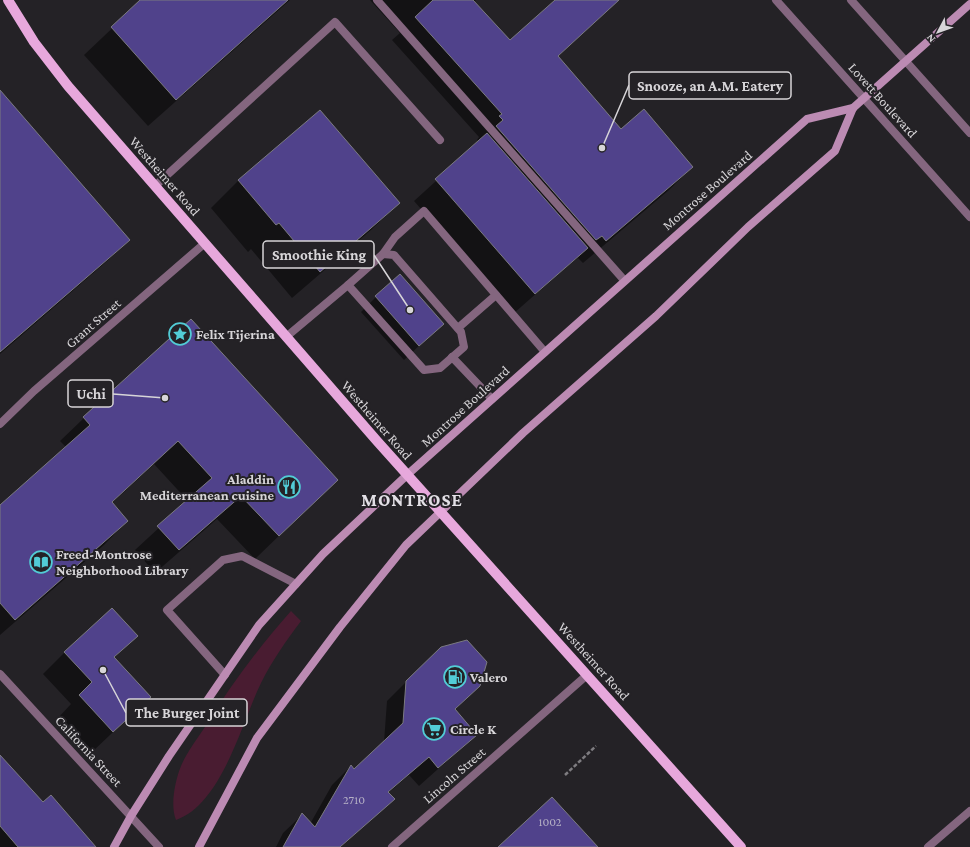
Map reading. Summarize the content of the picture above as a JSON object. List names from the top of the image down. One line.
{"streets":{"main road":["Westheimer Road","Montrose Boulevard"],"street":["Lovett Boulevard","Grant Street","California Street","Lincoln Street"]},"crossings":[["Lovett Boulevard","Montrose Boulevard"],["Westheimer Road","Montrose Boulevard"],["Westheimer Road","Grant Street"],["Westheimer Road","Lincoln Street"],["Montrose Boulevard","California Street"]],"districts":["MONTROSE"],"places":{"other":["Snooze, an A.M. Eatery","Smoothie King","Uchi","The Burger Joint"],"place":["Felix Tijerina"],"restaurant":["Aladdin Mediterranean cuisine"],"library":["Freed-Montrose Neighborhood Library"],"fuel station":["Valero"],"supermarket":["Circle K"]},"house_numbers":["2710","1002"],"north":"bottom left"}
